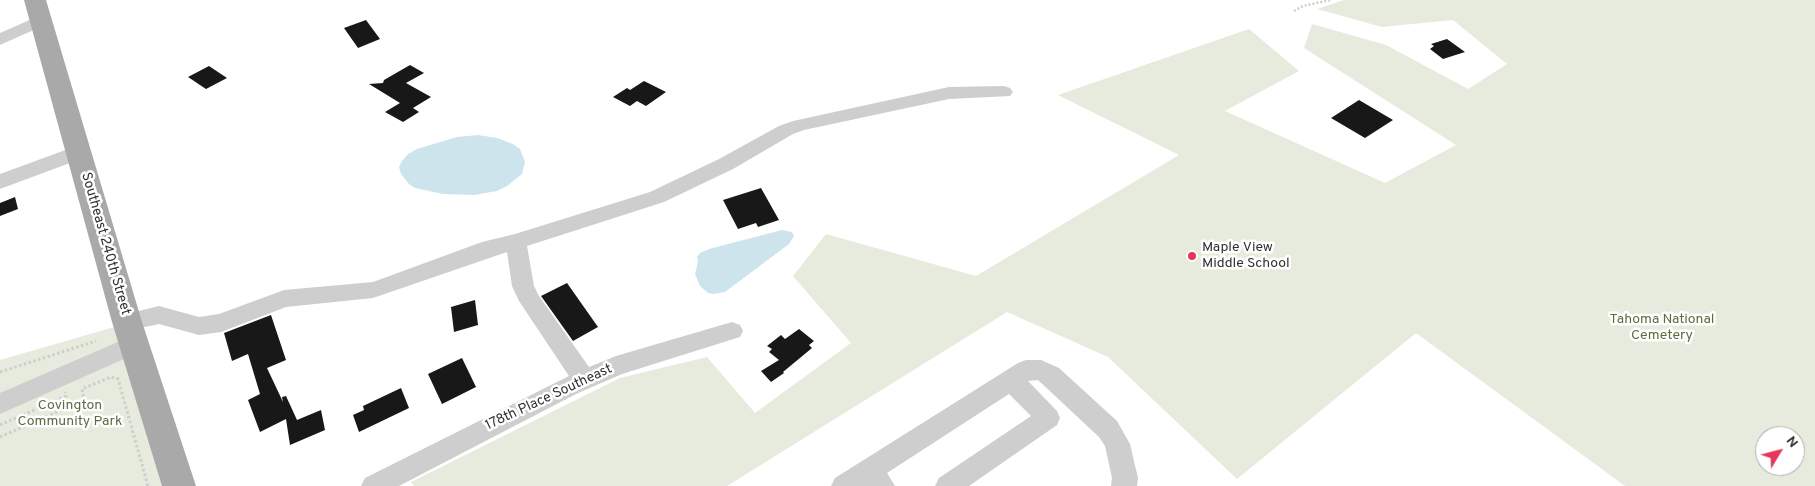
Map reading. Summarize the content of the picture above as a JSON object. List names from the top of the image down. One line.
{"streets":{"main road":["Southeast 240th Street"],"street":["178th Place Southeast"]},"parks":["Tahoma National Cemetery","Covington Community Park"],"places":["Maple View Middle School"],"north":"top right"}
